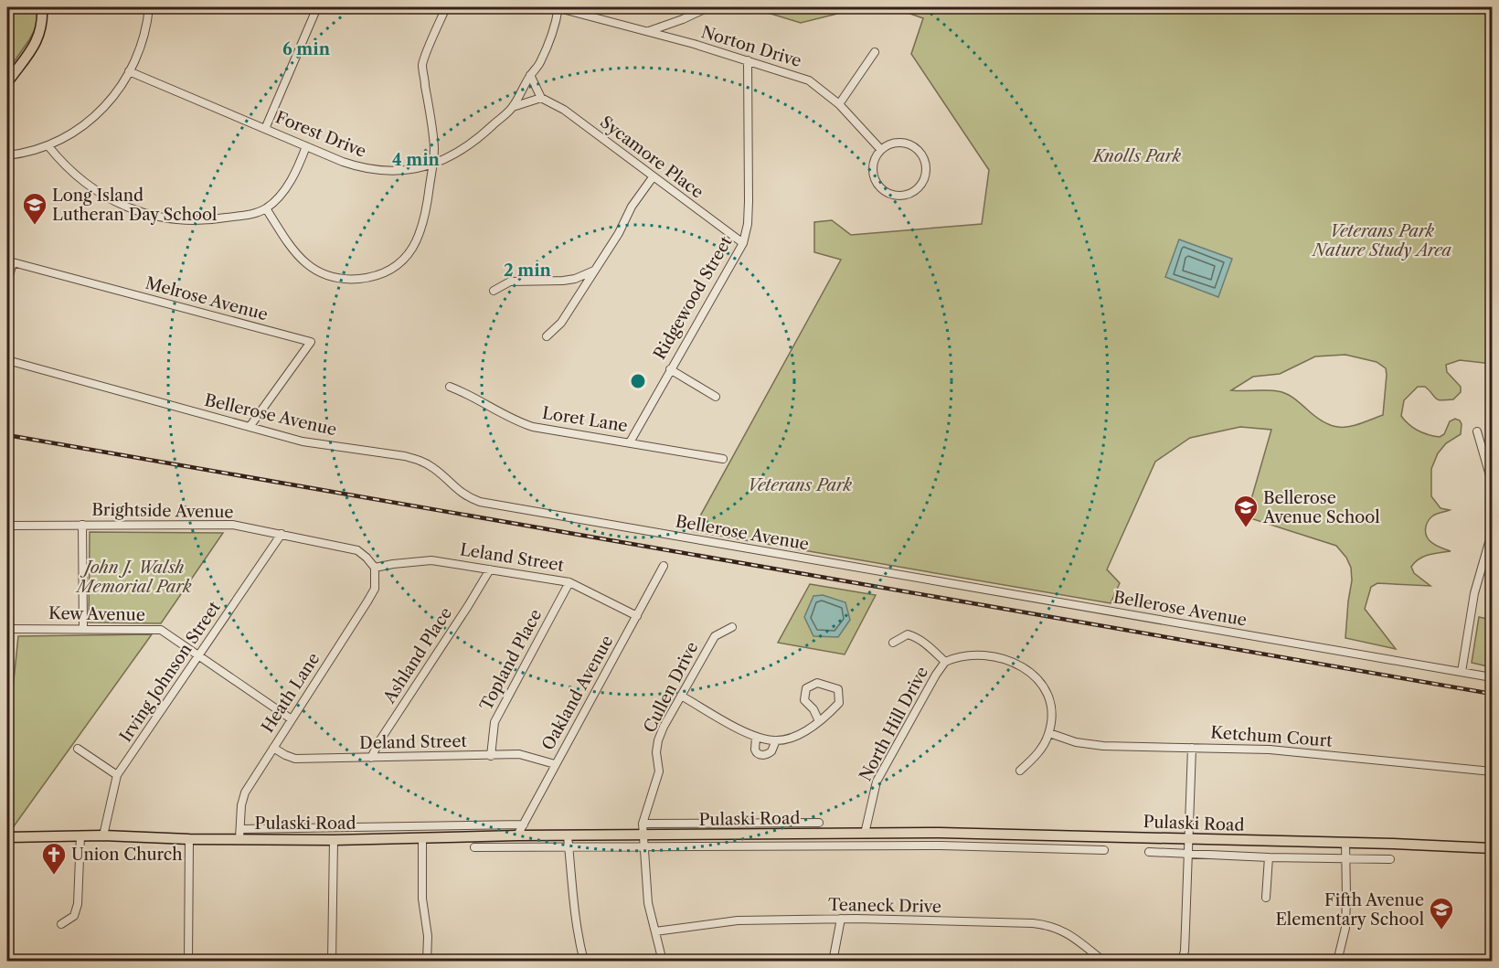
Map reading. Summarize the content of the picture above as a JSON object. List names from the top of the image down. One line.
{"streets":{"main road":["Pulaski Road"],"street":["Norton Drive","Forest Drive","Sycamore Place","Ridgewood Street","Melrose Avenue","Bellerose Avenue","Loret Lane","Brightside Avenue","Leland Street","Kew Avenue","Ashland Place","Topland Place","Irving Johnson Street","Cullen Drive","Heath Lane","Oakland Avenue","North Hill Drive","Ketchum Court","Deland Street","Teaneck Drive"]},"crossings":[["Norton Drive","Forest Drive"],["Norton Drive","Ridgewood Street"],["Sycamore Place","Ridgewood Street"],["Ridgewood Street","Loret Lane"],["Melrose Avenue","Bellerose Avenue"],["Brightside Avenue","Leland Street"],["Brightside Avenue","Irving Johnson Street"],["Brightside Avenue","Heath Lane"],["Leland Street","Ashland Place"],["Leland Street","Topland Place"],["Leland Street","Heath Lane"],["Leland Street","Oakland Avenue"],["Kew Avenue","Irving Johnson Street"],["Kew Avenue","Heath Lane"],["Ashland Place","Deland Street"],["Topland Place","Deland Street"],["Irving Johnson Street","Pulaski Road"],["Cullen Drive","Pulaski Road"],["Cullen Drive","Teaneck Drive"],["Heath Lane","Deland Street"],["Heath Lane","Pulaski Road"],["Oakland Avenue","Deland Street"],["Oakland Avenue","Pulaski Road"],["North Hill Drive","Pulaski Road"]],"parks":["Knolls Park","Veterans Park Nature Study Area","Veterans Park","John J. Walsh Memorial Park"],"places":{"school or university":["Long Island Lutheran Day School","Bellerose Avenue School","Fifth Avenue Elementary School"],"church":["Union Church"]},"rings":["6 min","4 min","2 min"]}
